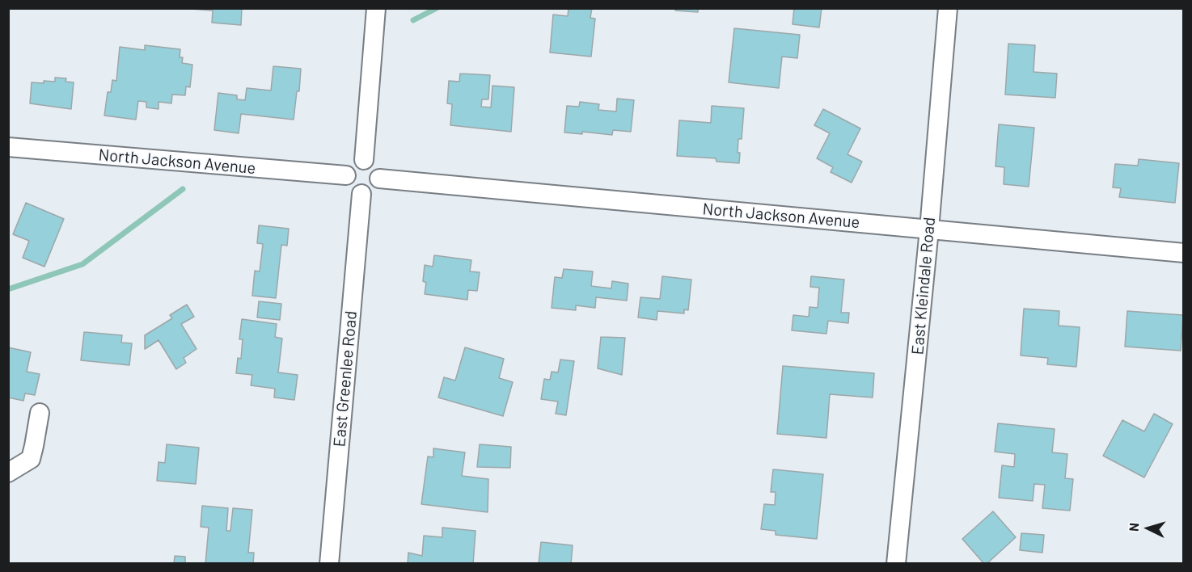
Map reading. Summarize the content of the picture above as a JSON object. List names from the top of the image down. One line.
{"streets":{"street":["North Jackson Avenue","East Kleindale Road","East Greenlee Road"]},"crossings":[["North Jackson Avenue","East Kleindale Road"],["North Jackson Avenue","East Greenlee Road"]],"north":"left"}
